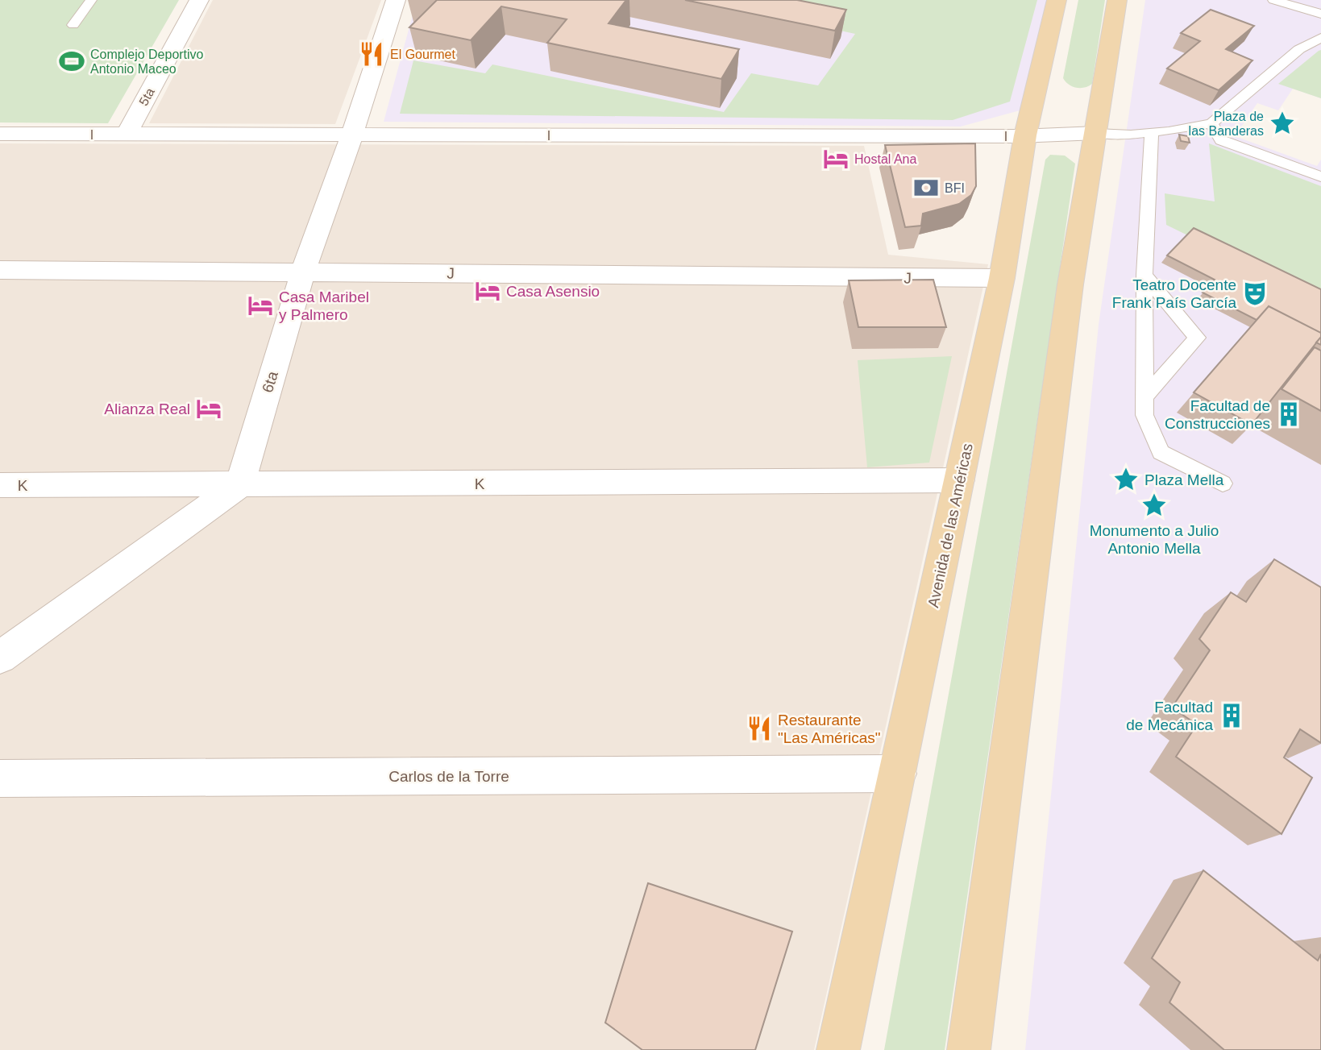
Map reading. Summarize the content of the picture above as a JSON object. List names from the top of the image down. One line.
{"streets":{"main road":["Avenida de las Américas"],"street":["5ta","I","J","6ta","K","Carlos de la Torre"]},"crossings":[["5ta","I"],["I","6ta"],["I","Avenida de las Américas"],["J","6ta"],["J","Avenida de las Américas"],["6ta","K"],["K","Avenida de las Américas"],["Avenida de las Américas","Carlos de la Torre"]],"places":{"restaurant":["El Gourmet","Restaurante \"Las Américas\""],"sports":["Complejo Deportivo Antonio Maceo"],"place":["Plaza de las Banderas","Plaza Mella","Monumento a Julio Antonio Mella"],"hotel":["Hostal Ana","Casa Asensio","Casa Maribel y Palmero","Alianza Real"],"bank":["BFI"],"theatre":["Teatro Docente Frank País García"],"building":["Facultad de Construcciones","Facultad de Mecánica"]}}
